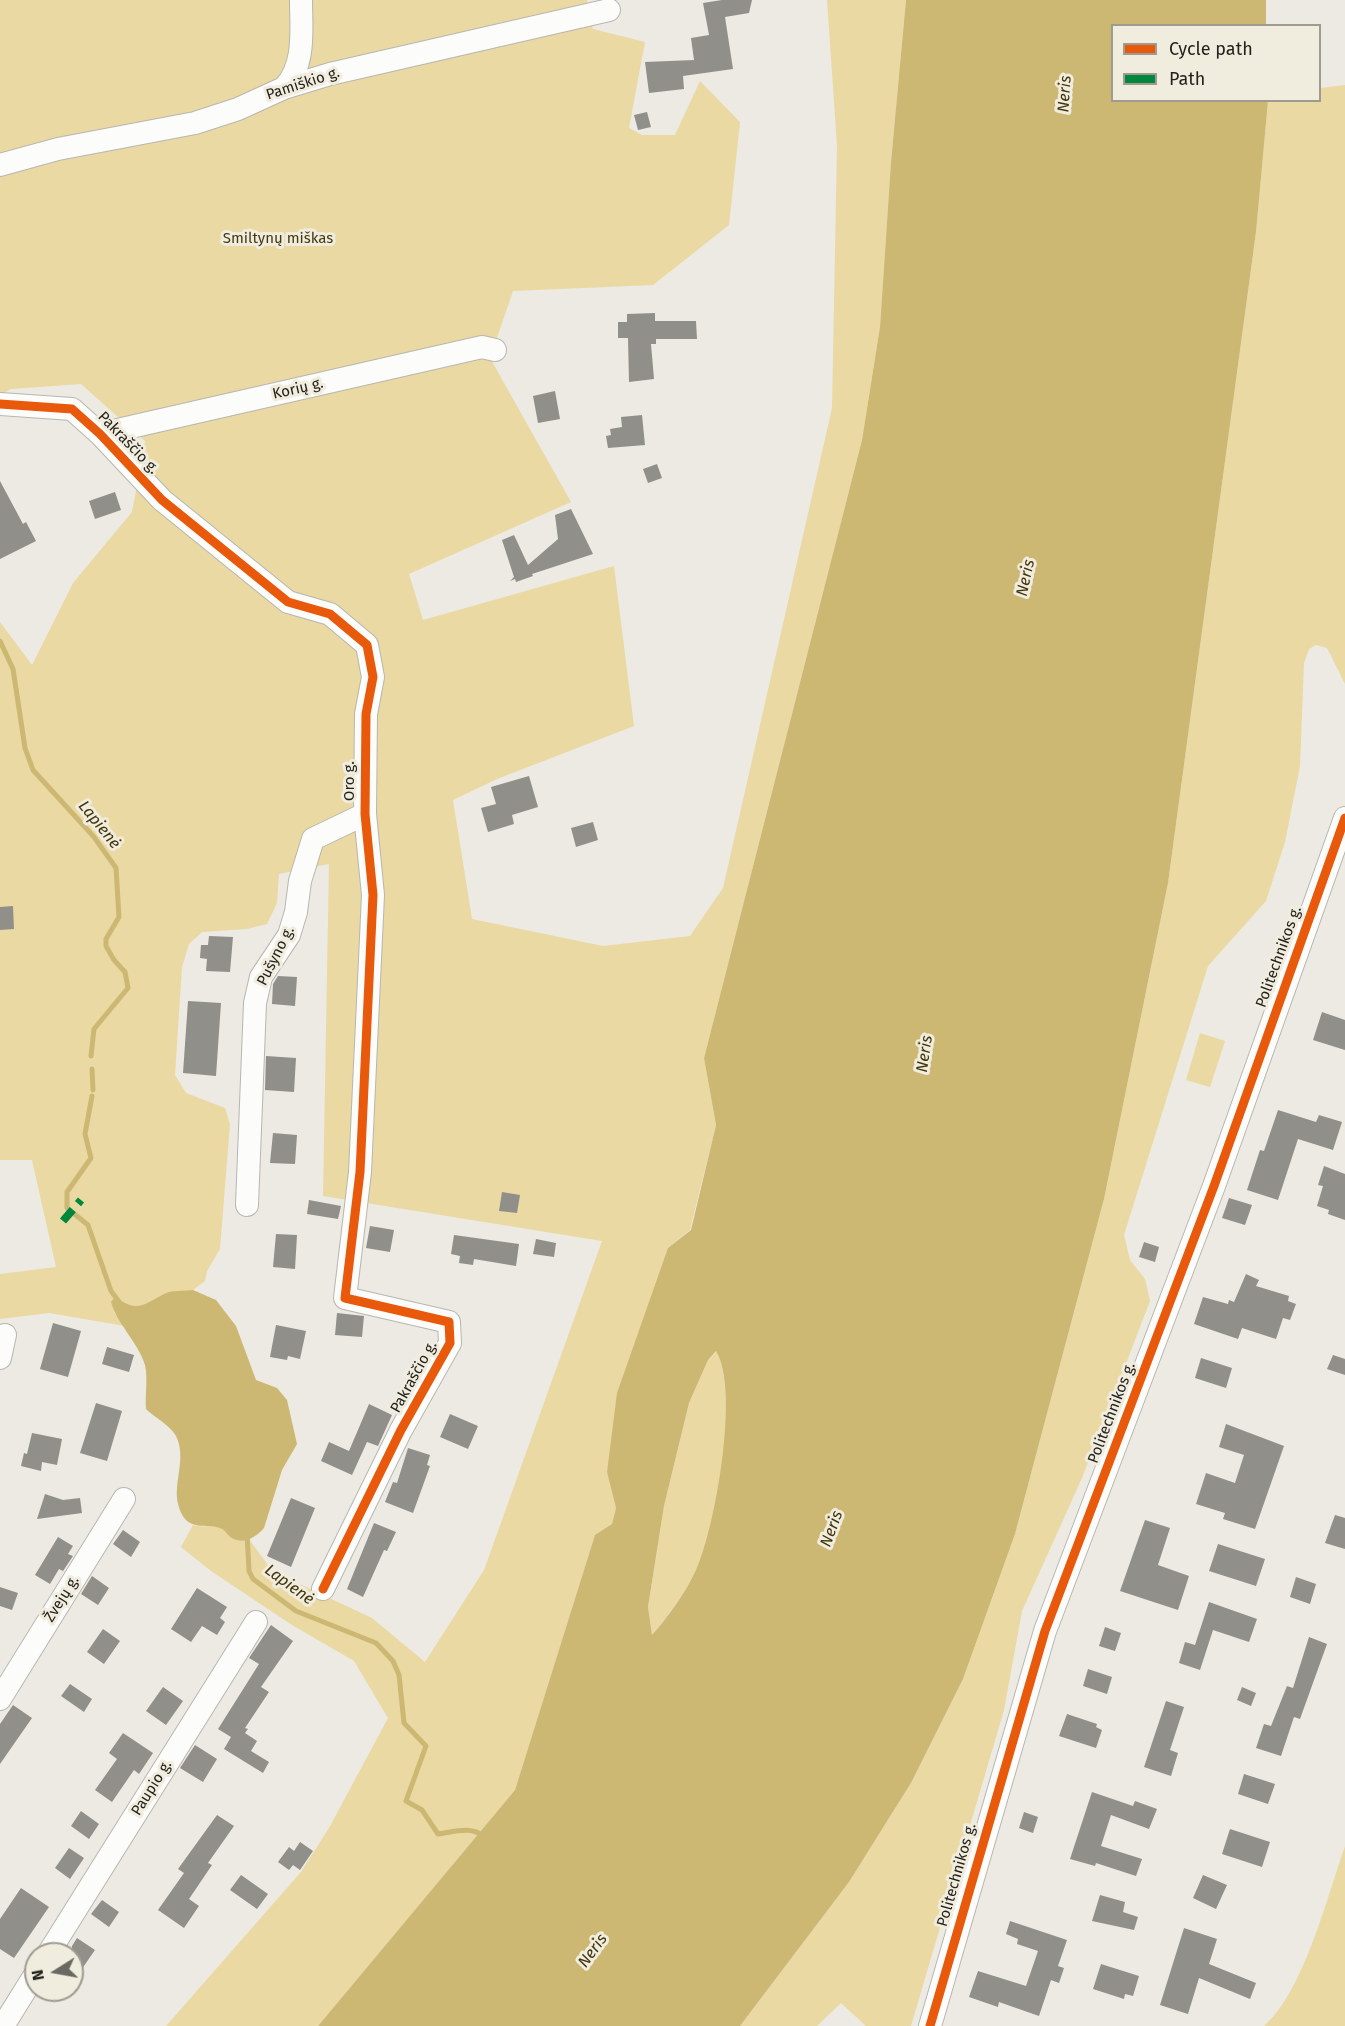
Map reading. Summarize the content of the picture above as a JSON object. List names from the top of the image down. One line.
{"streets":{"street":["Pamiškio g.","Korių g.","Pakraščio g.","Oro g.","Pušyno g.","Politechnikos g.","Žvejų g.","Paupio g."]},"crossings":[["Korių g.","Pakraščio g."],["Pakraščio g.","Oro g."],["Oro g.","Pušyno g."]],"water":["Neris","Lapienė"],"parks":["Smiltynų miškas"],"legend":["Cycle path","Path"],"north":"left"}
